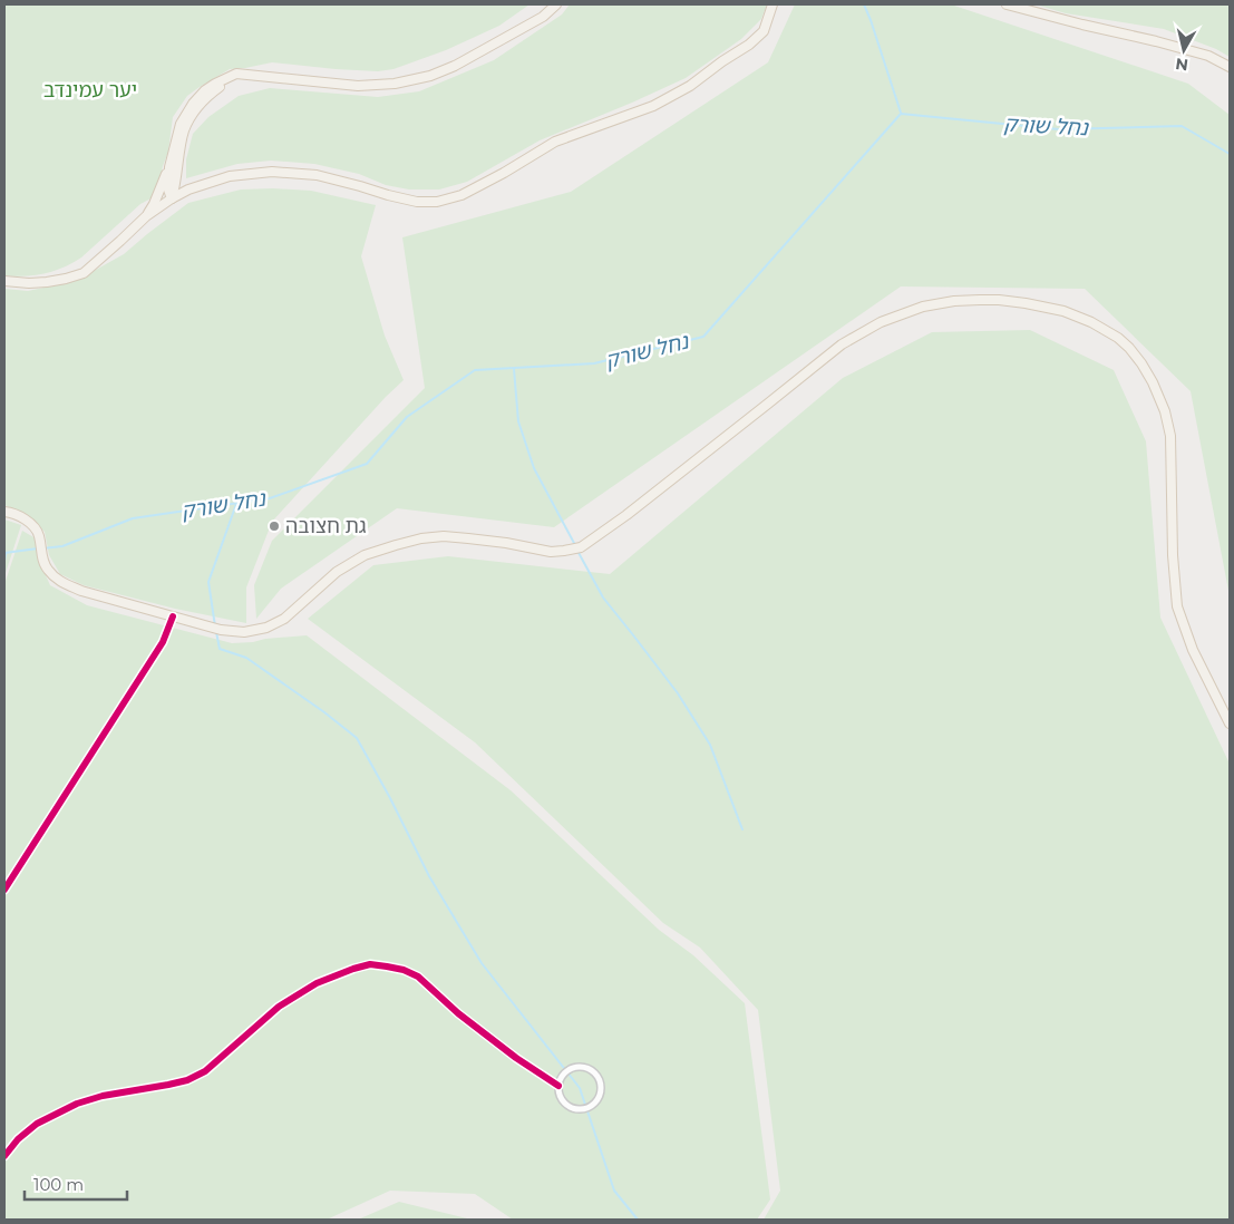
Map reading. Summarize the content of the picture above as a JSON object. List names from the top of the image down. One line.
{"water":["נחל שורק"],"parks":["יער עמינדב"],"places":["גת חצובה"],"scale_bar":"100 m","north":"bottom"}
